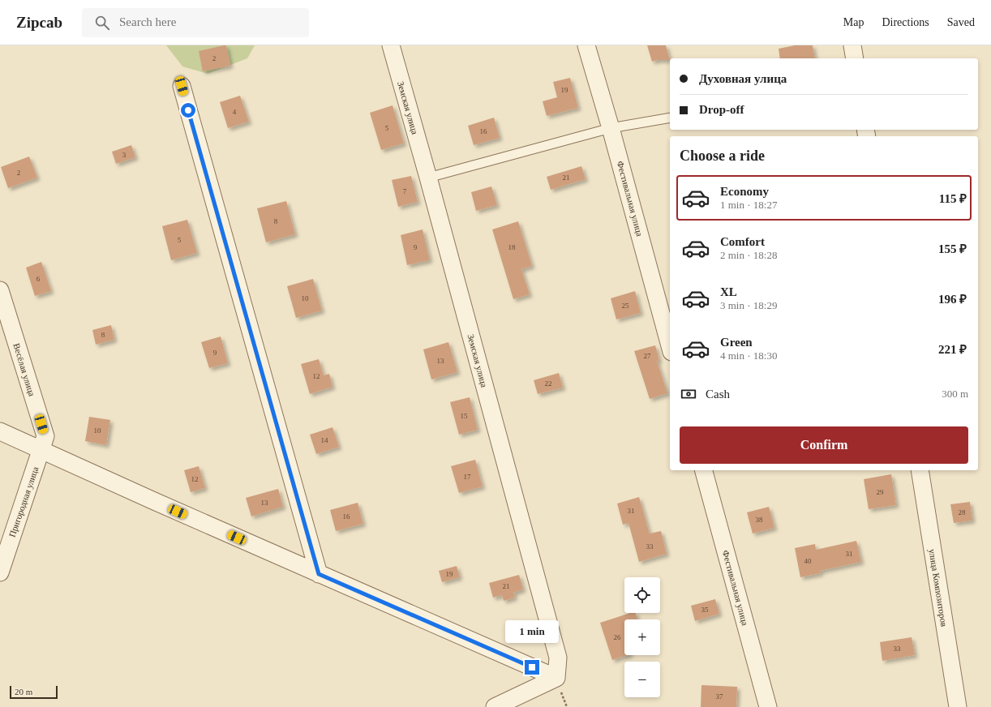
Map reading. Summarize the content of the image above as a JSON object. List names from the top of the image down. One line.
{"streets":{"street":["Земская улица","Фестивальная улица","Весёлая улица","Пригородная улица","улица Композиторов"]},"crossings":[["Весёлая улица","Пригородная улица"]],"house_numbers":["2","19","4","5","16","3","2","21","7","8","5","9","18","6","10","25","8","9","27","13","12","22","15","10","14","17","12","29","13","31","28","16","38","33","31","40","19","21","35","26","33","37"],"scale_bar":"20 m","page":{"header":"Zipcab","search":"Search here","nav":["Map","Directions","Saved"],"banner":["Духовная улица","Drop-off"],"heading":"Choose a ride","list":[{"name":"Economy","note":"1 min · 18:27","value":"115 ₽"},{"name":"Comfort","note":"2 min · 18:28","value":"155 ₽"},{"name":"XL","note":"3 min · 18:29","value":"196 ₽"},{"name":"Green","note":"4 min · 18:30","value":"221 ₽"}],"pay":["Cash","300 m"],"buttons":"Confirm","map_buttons":["+","−"],"bubble":"1 min","scale":"20 m"}}
